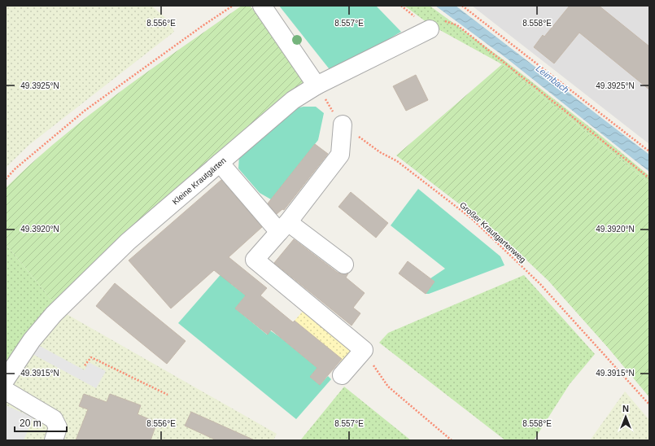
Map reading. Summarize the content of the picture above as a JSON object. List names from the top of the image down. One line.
{"streets":{"street":["Kleine Krautgärten"],"path":["Großer Krautgartenweg"]},"crossings":[["Kleine Krautgärten","Großer Krautgartenweg"]],"water":["Leimbach"],"scale_bar":"20 m","north":"top","coordinates":["8.556°E","8.557°E","8.558°E","49.3925°N","49.3920°N","49.3915°N"]}
